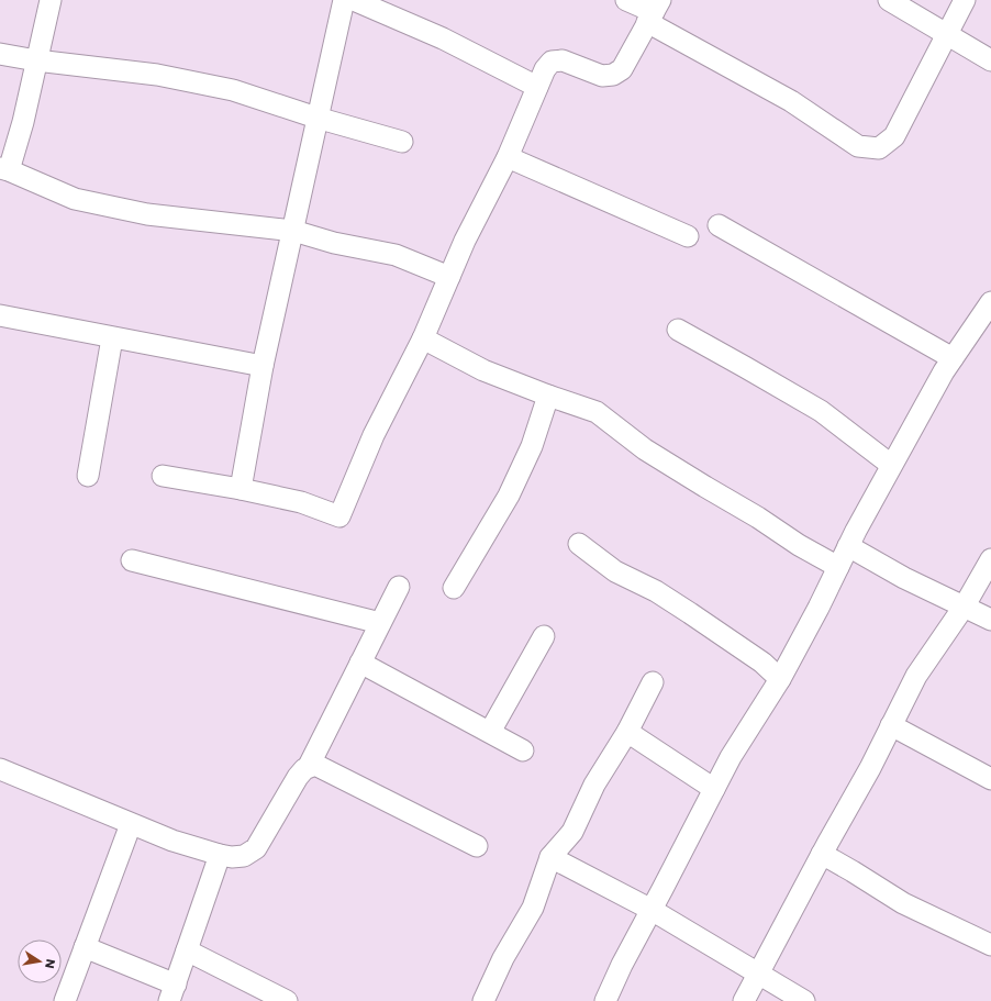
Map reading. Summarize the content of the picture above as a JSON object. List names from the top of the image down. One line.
{"north":"right"}
